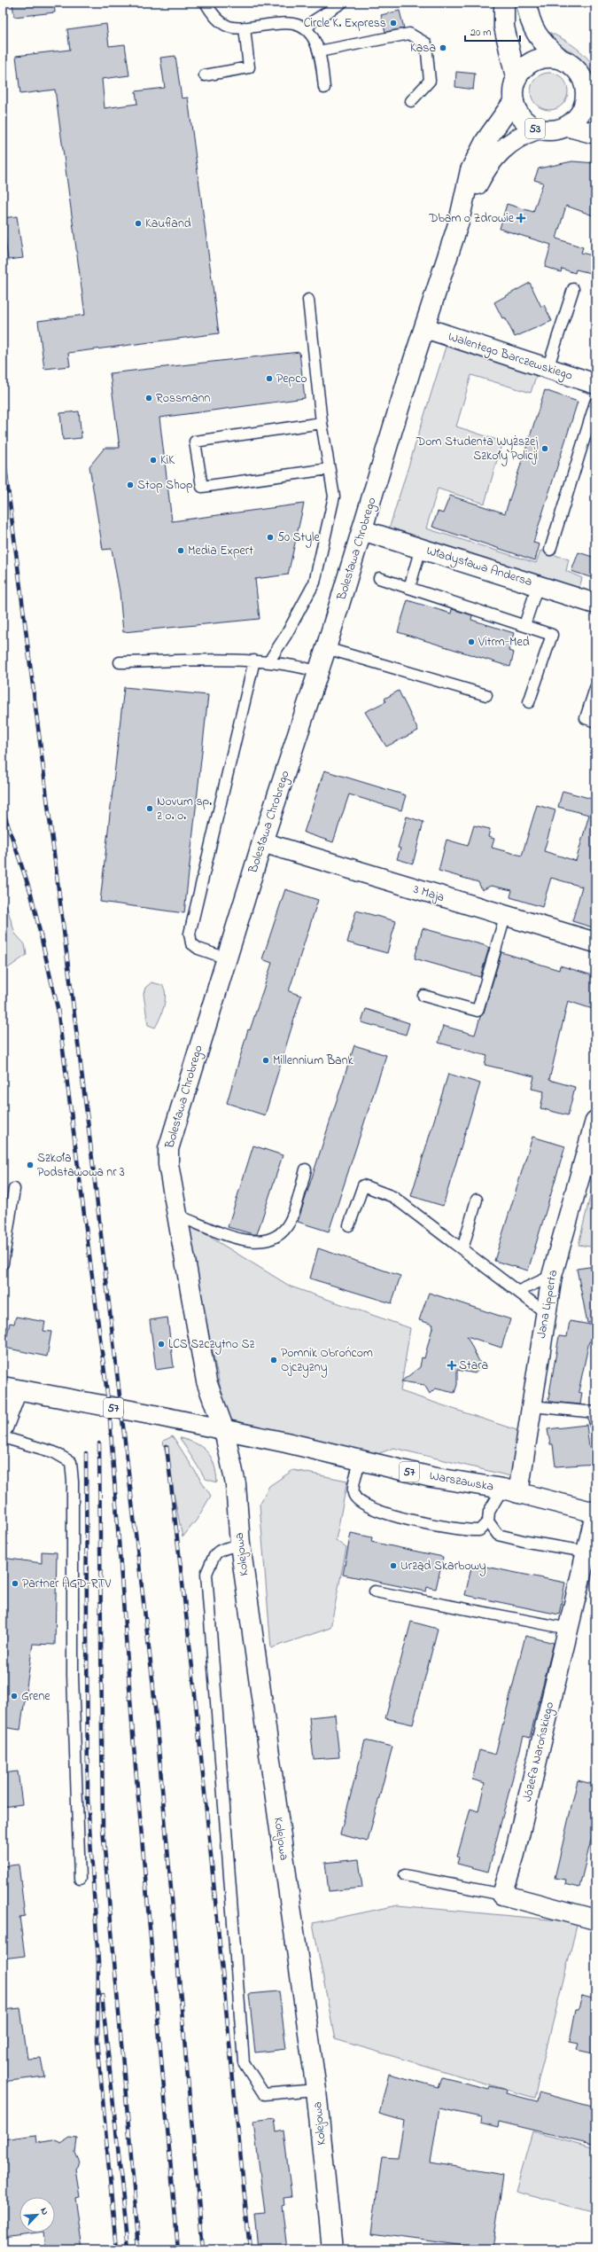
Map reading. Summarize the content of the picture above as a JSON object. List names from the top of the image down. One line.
{"streets":{"street":["53","Walentego Barczewskiego","Bolesława Chrobrego","Władysława Andersa","3 Maja","Jana Lipperta","57","Warszawska","Kolejowa","Józefa Narońskiego"]},"crossings":[["53","Bolesława Chrobrego"],["Walentego Barczewskiego","Bolesława Chrobrego"],["Bolesława Chrobrego","Władysława Andersa"],["Bolesława Chrobrego","3 Maja"],["Bolesława Chrobrego","57"],["Bolesława Chrobrego","Warszawska"],["Bolesława Chrobrego","Kolejowa"],["Jana Lipperta","Warszawska"],["57","Warszawska"],["57","Kolejowa"],["Warszawska","Kolejowa"],["Warszawska","Józefa Narońskiego"]],"places":{"other":["Circle K. Express","Kasa","Kaufland","Pepco","Rossmann","Dom Studenta Wyższej Szkoły Policji","KiK","Stop Shop","50 Style","Media Expert","Vitrm-Med","Novum sp. z o. o.","Millennium Bank","Szkoła Podstawowa nr 3","LCS Szczytno Sz","Pomnik Obrońcom Ojczyzny","Urząd Skarbowy","Partner AGD-RTV","Grene"],"health":["Dbam o Zdrowie","Stara"]},"scale_bar":"20 m","north":"top right"}
